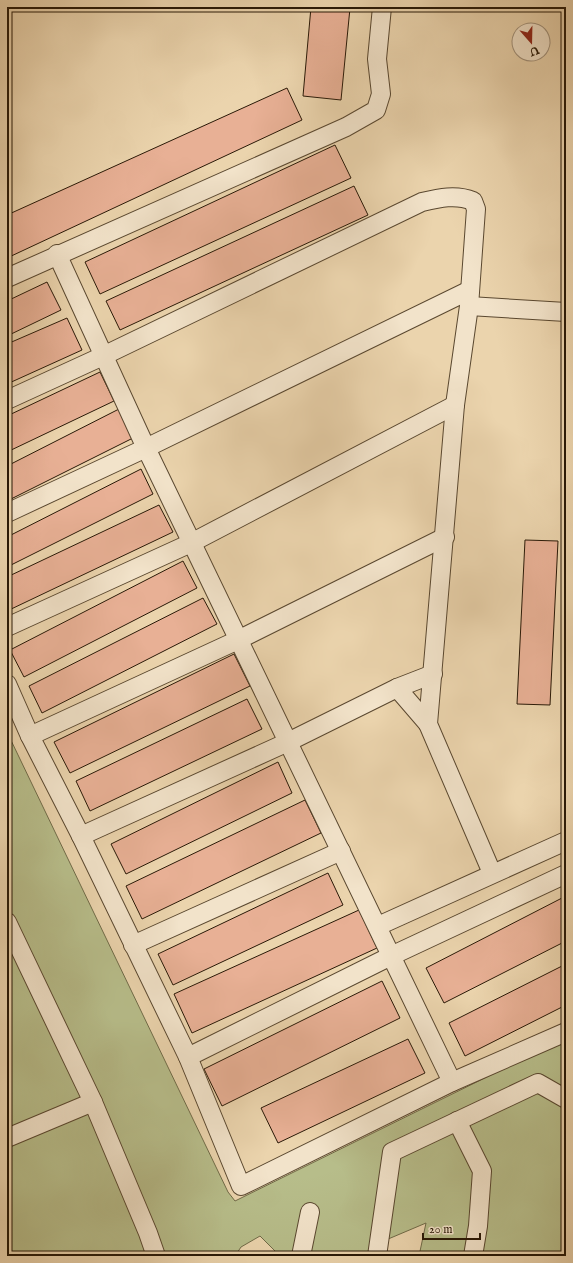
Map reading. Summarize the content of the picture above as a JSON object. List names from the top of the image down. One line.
{"scale_bar":"20 m","north":"bottom"}
